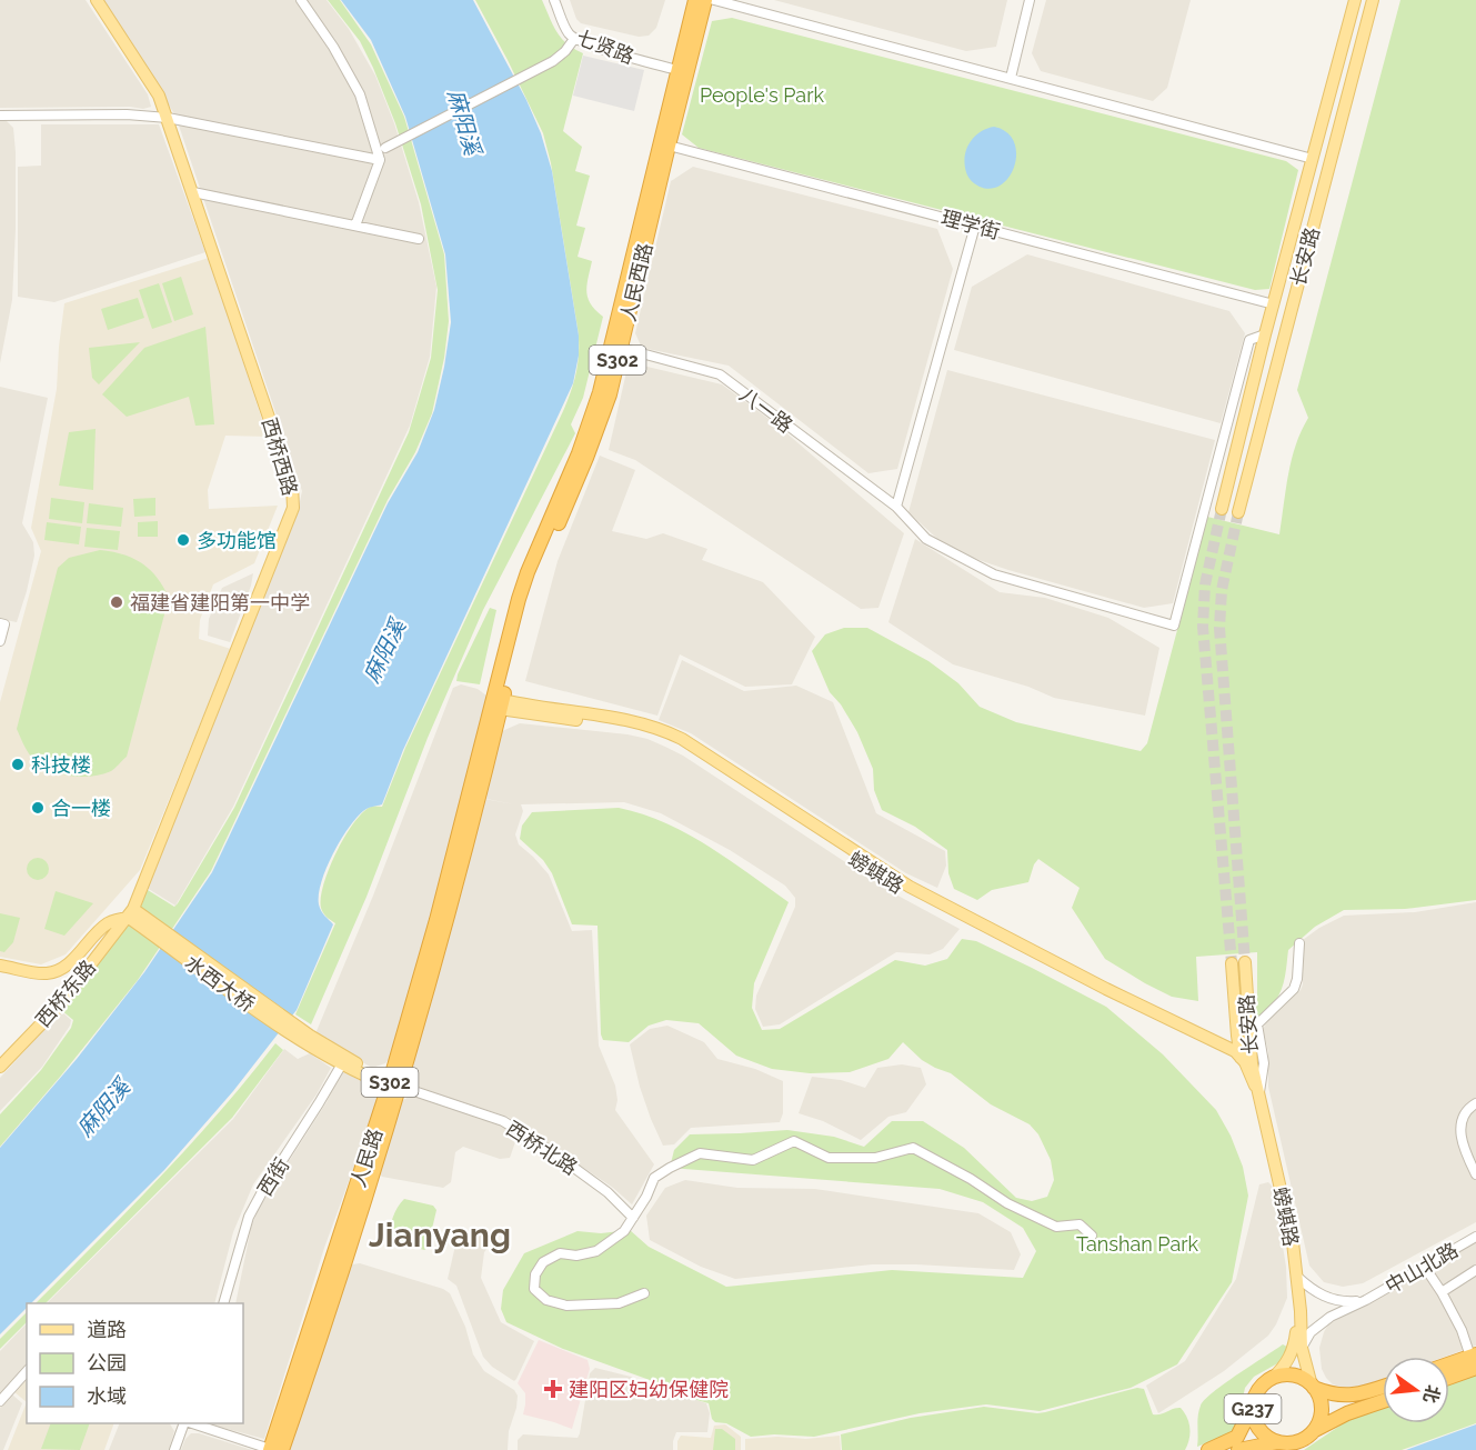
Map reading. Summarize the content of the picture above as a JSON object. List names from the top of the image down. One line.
{"streets":{"highway":["人民西路","S302","人民路","G237"],"main road":["长安路","西桥西路","螃蜞路","水西大桥","西桥东路"],"street":["七贤路","理学街","八一路","西桥北路","西街","中山北路"]},"crossings":[["七贤路","人民西路"],["理学街","长安路"],["理学街","人民西路"],["长安路","八一路"],["长安路","螃蜞路"],["人民西路","八一路"],["人民西路","螃蜞路"],["人民西路","人民路"],["西桥西路","水西大桥"],["西桥西路","西桥东路"],["螃蜞路","人民路"],["水西大桥","西桥东路"],["水西大桥","西桥北路"],["水西大桥","人民路"],["水西大桥","西街"],["西桥北路","人民路"]],"districts":["Jianyang"],"water":["麻阳溪"],"parks":["People's Park","Tanshan Park"],"places":{"other":["多功能馆","福建省建阳第一中学","科技楼","合一楼"],"health":["建阳区妇幼保健院"]},"legend":["道路","公园","水域"],"north":"right"}
